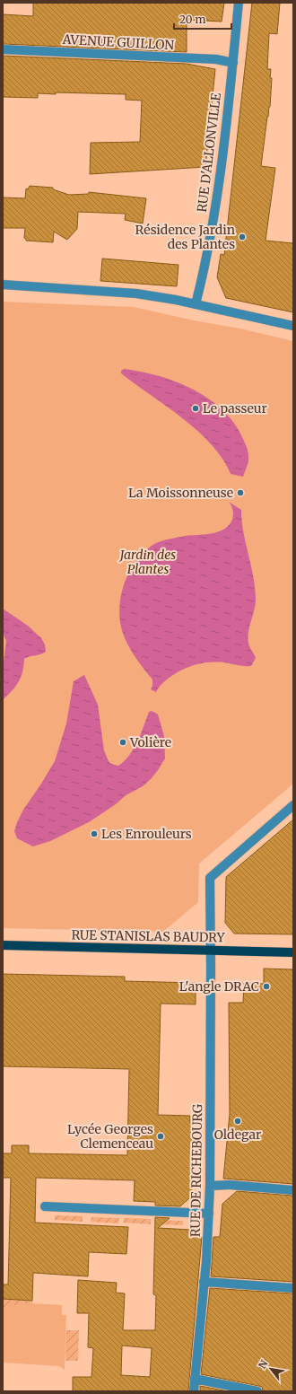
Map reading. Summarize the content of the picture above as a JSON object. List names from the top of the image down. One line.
{"streets":{"main road":["RUE STANISLAS BAUDRY"],"street":["AVENUE GUILLON","RUE D'ALLONVILLE","RUE DE RICHEBOURG"]},"crossings":[["AVENUE GUILLON","RUE D'ALLONVILLE"],["RUE STANISLAS BAUDRY","RUE DE RICHEBOURG"]],"parks":["Jardin des Plantes"],"places":["Résidence Jardin des Plantes","Le passeur","La Moissonneuse","Volière","Les Enrouleurs","L'angle DRAC","Oldegar","Lycée Georges Clemenceau"],"scale_bar":"20 m","north":"top left"}
